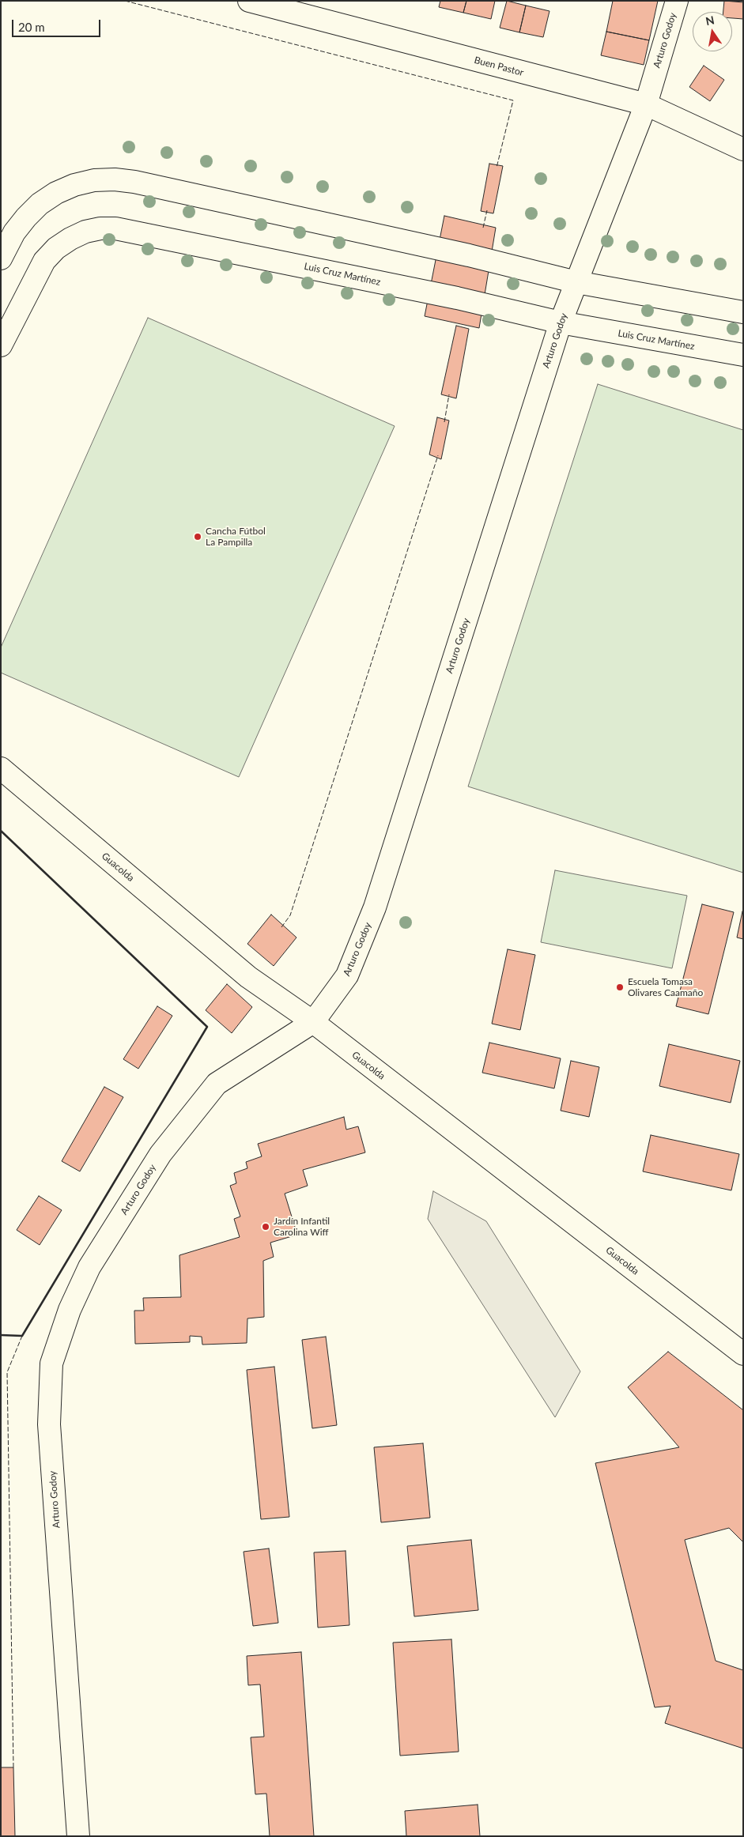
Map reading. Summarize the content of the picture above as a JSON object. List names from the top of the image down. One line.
{"streets":{"street":["Arturo Godoy","Buen Pastor","Luis Cruz Martínez","Guacolda"]},"crossings":[["Arturo Godoy","Buen Pastor"],["Arturo Godoy","Luis Cruz Martínez"],["Arturo Godoy","Guacolda"]],"places":["Cancha Fútbol La Pampilla","Escuela Tomasa Olivares Caamaño","Jardín Infantil Carolina Wiff"],"scale_bar":"20 m","north":"top"}
